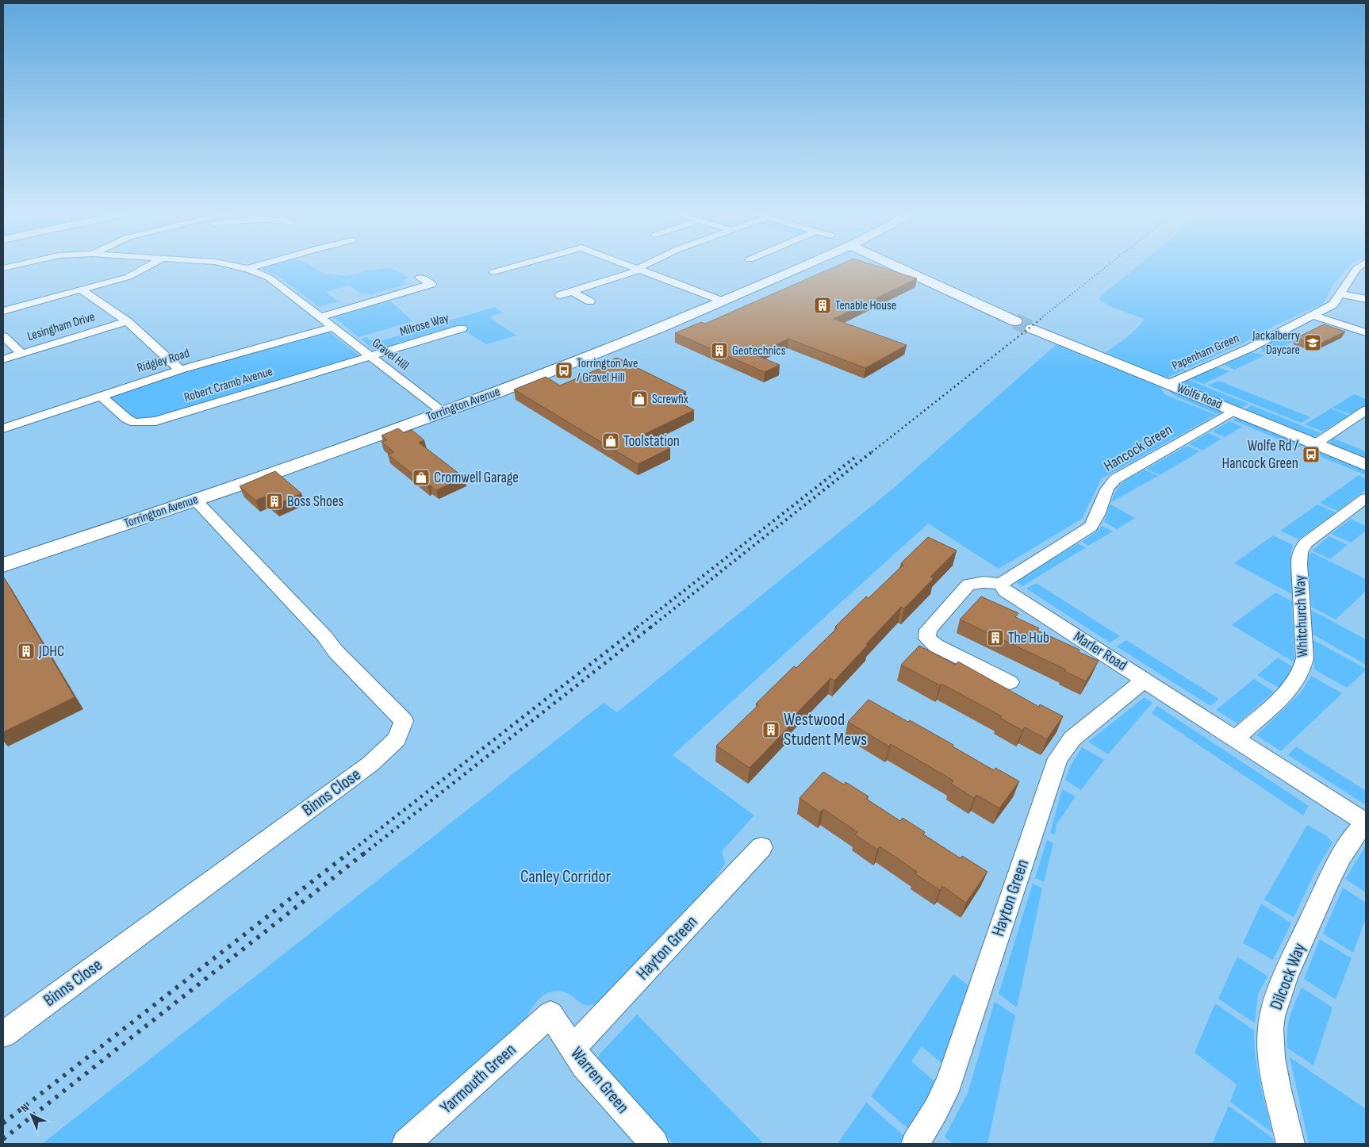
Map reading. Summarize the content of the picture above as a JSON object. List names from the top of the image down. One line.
{"streets":{"street":["Milrose Way","Lesingham Drive","Papenham Green","Gravel Hill","Ridgley Road","Robert Cramb Avenue","Wolfe Road","Torrington Avenue","Hancock Green","Whitchurch Way","Marler Road","Binns Close","Hayton Green","Dilcock Way","Yarmouth Green","Warren Green"]},"crossings":[["Milrose Way","Gravel Hill"],["Milrose Way","Robert Cramb Avenue"],["Papenham Green","Wolfe Road"],["Gravel Hill","Ridgley Road"],["Gravel Hill","Robert Cramb Avenue"],["Gravel Hill","Torrington Avenue"],["Ridgley Road","Robert Cramb Avenue"],["Wolfe Road","Hancock Green"],["Torrington Avenue","Binns Close"],["Hancock Green","Marler Road"],["Whitchurch Way","Marler Road"],["Marler Road","Hayton Green"],["Marler Road","Dilcock Way"],["Hayton Green","Warren Green"],["Yarmouth Green","Warren Green"]],"parks":["Canley Corridor"],"places":{"building":["Tenable House","Geotechnics","Boss Shoes","The Hub","JDHC","Westwood Student Mews"],"school or university":["Jackalberry Daycare"],"bus stop":["Torrington Ave / Gravel Hill","Wolfe Rd / Hancock Green"],"shop":["Screwfix","Toolstation","Cromwell Garage"]},"north":"top left"}
